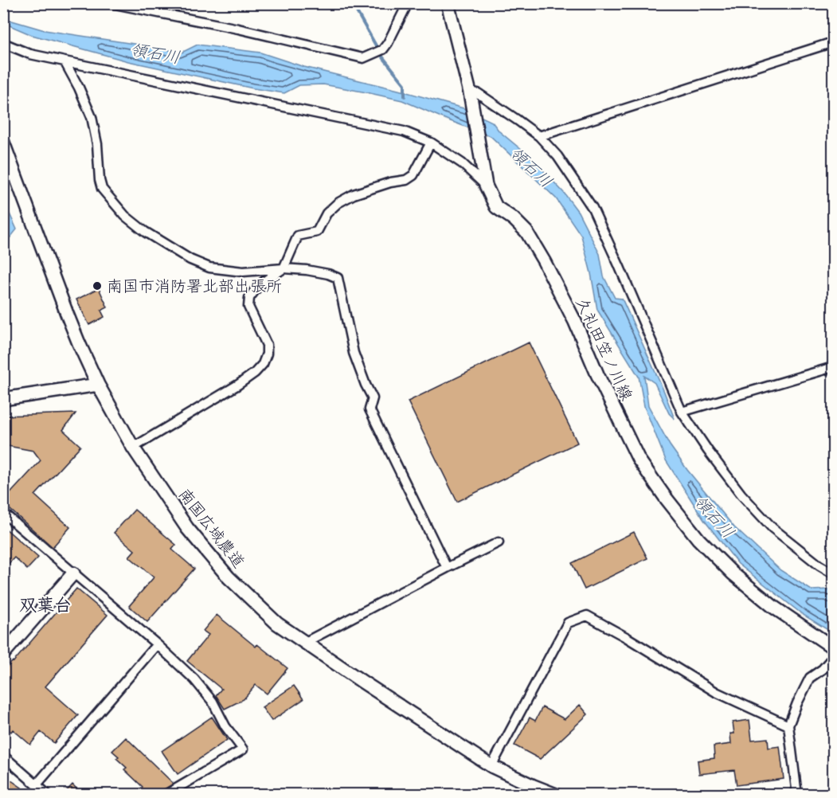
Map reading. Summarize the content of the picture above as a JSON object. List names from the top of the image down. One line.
{"streets":{"street":["久礼田笠ノ川線","南国広域農道"]},"districts":["双葉台"],"water":["領石川"],"places":["南国市消防署北部出張所"]}
